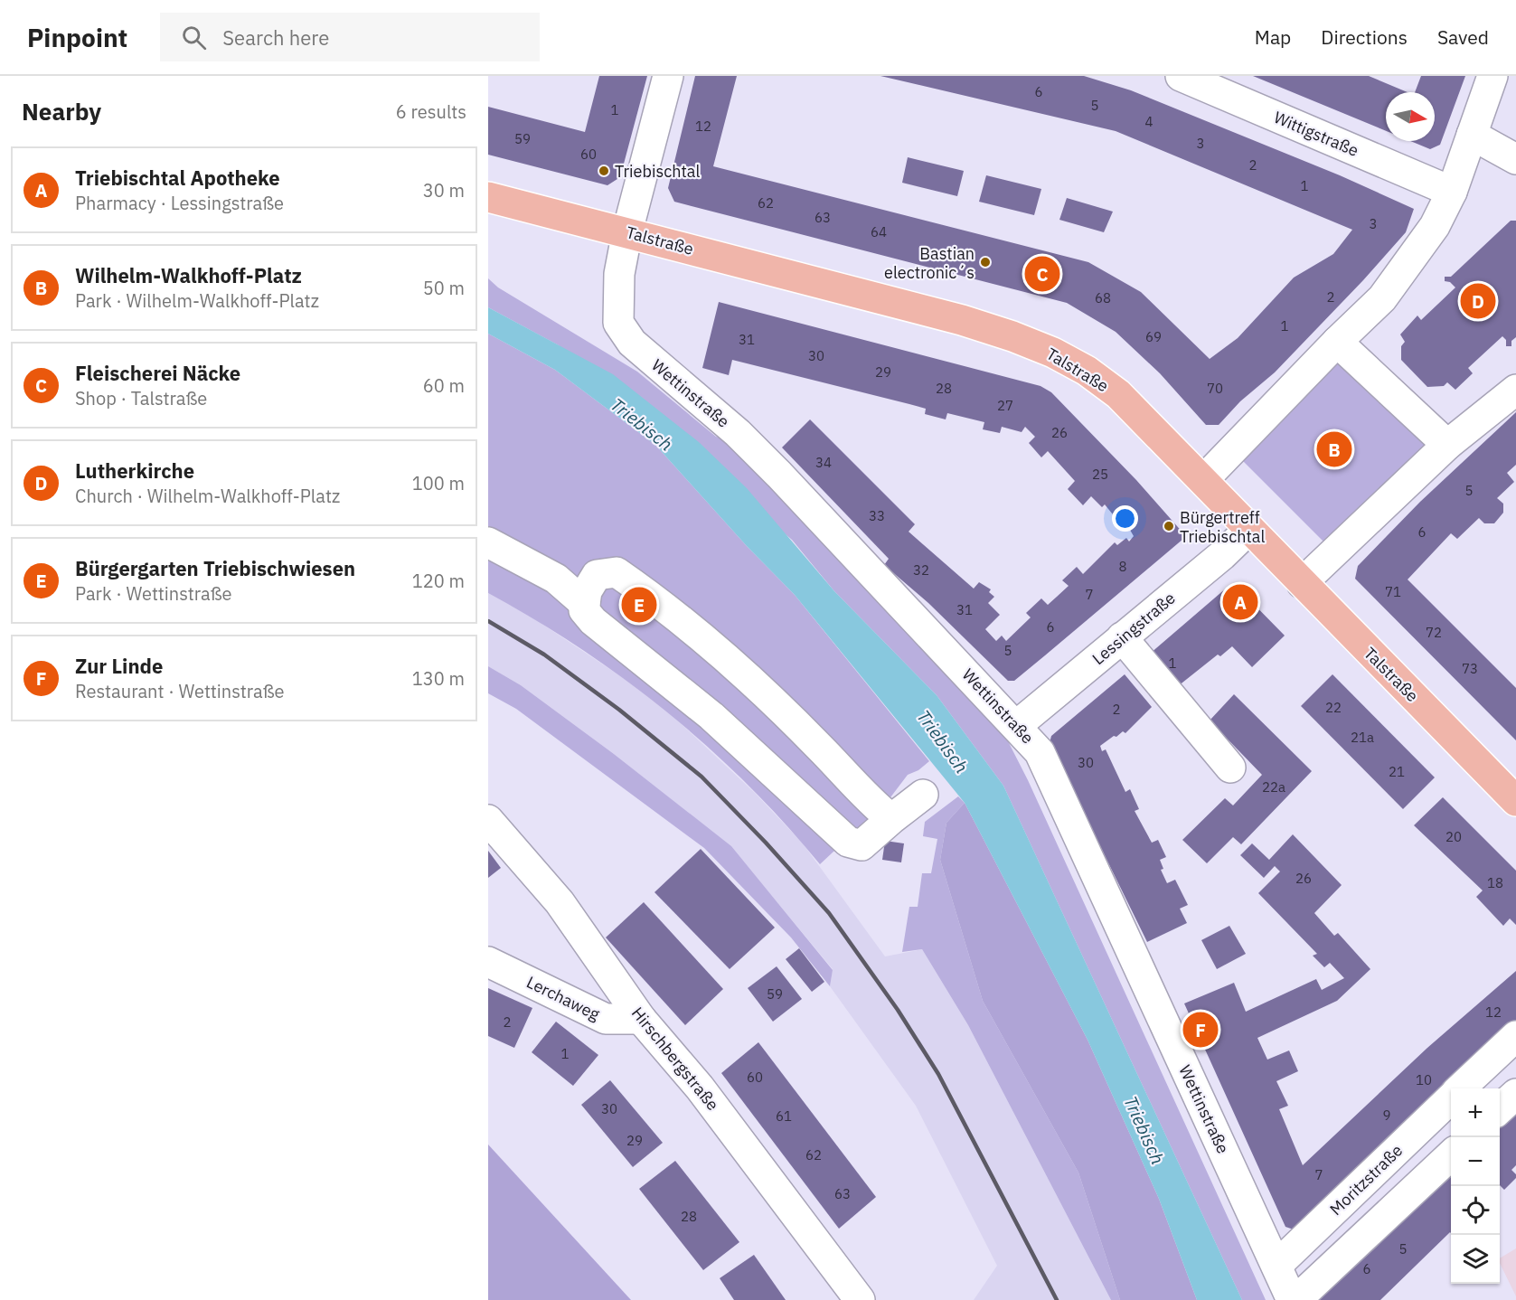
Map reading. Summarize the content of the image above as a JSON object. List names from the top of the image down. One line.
{"streets":{"main road":["Talstraße"],"street":["Wittigstraße","Wettinstraße","Lessingstraße","Lerchaweg","Hirschbergstraße","Moritzstraße"]},"crossings":[["Talstraße","Wettinstraße"],["Talstraße","Lessingstraße"],["Wettinstraße","Lessingstraße"],["Wettinstraße","Moritzstraße"],["Lerchaweg","Hirschbergstraße"]],"water":["Triebisch"],"places":["Triebischtal","Bastian electronic´s","Bürgertreff Triebischtal"],"house_numbers":["6","5","1","4","12","59","3","60","2","1","62","63","3","64","2","68","1","69","31","30","29","28","70","27","26","34","25","5","33","6","8","32","71","7","31","6","72","5","1","73","22","2","21a","30","21","22a","20","26","18","59","12","2","1","60","10","30","9","61","29","62","7","63","28","5","6"],"north":"right","page":{"header":"Pinpoint","search":"Search here","nav":["Map","Directions","Saved"],"heading":["Nearby","6 results"],"list":[{"mark":"A","name":"Triebischtal Apotheke","note":"Pharmacy · Lessingstraße","value":"30 m"},{"mark":"B","name":"Wilhelm-Walkhoff-Platz","note":"Park · Wilhelm-Walkhoff-Platz","value":"50 m"},{"mark":"C","name":"Fleischerei Näcke","note":"Shop · Talstraße","value":"60 m"},{"mark":"D","name":"Lutherkirche","note":"Church · Wilhelm-Walkhoff-Platz","value":"100 m"},{"mark":"E","name":"Bürgergarten Triebischwiesen","note":"Park · Wettinstraße","value":"120 m"},{"mark":"F","name":"Zur Linde","note":"Restaurant · Wettinstraße","value":"130 m"}],"pins":["C","D","B","A","E","F"],"map_buttons":["+","−"]}}
